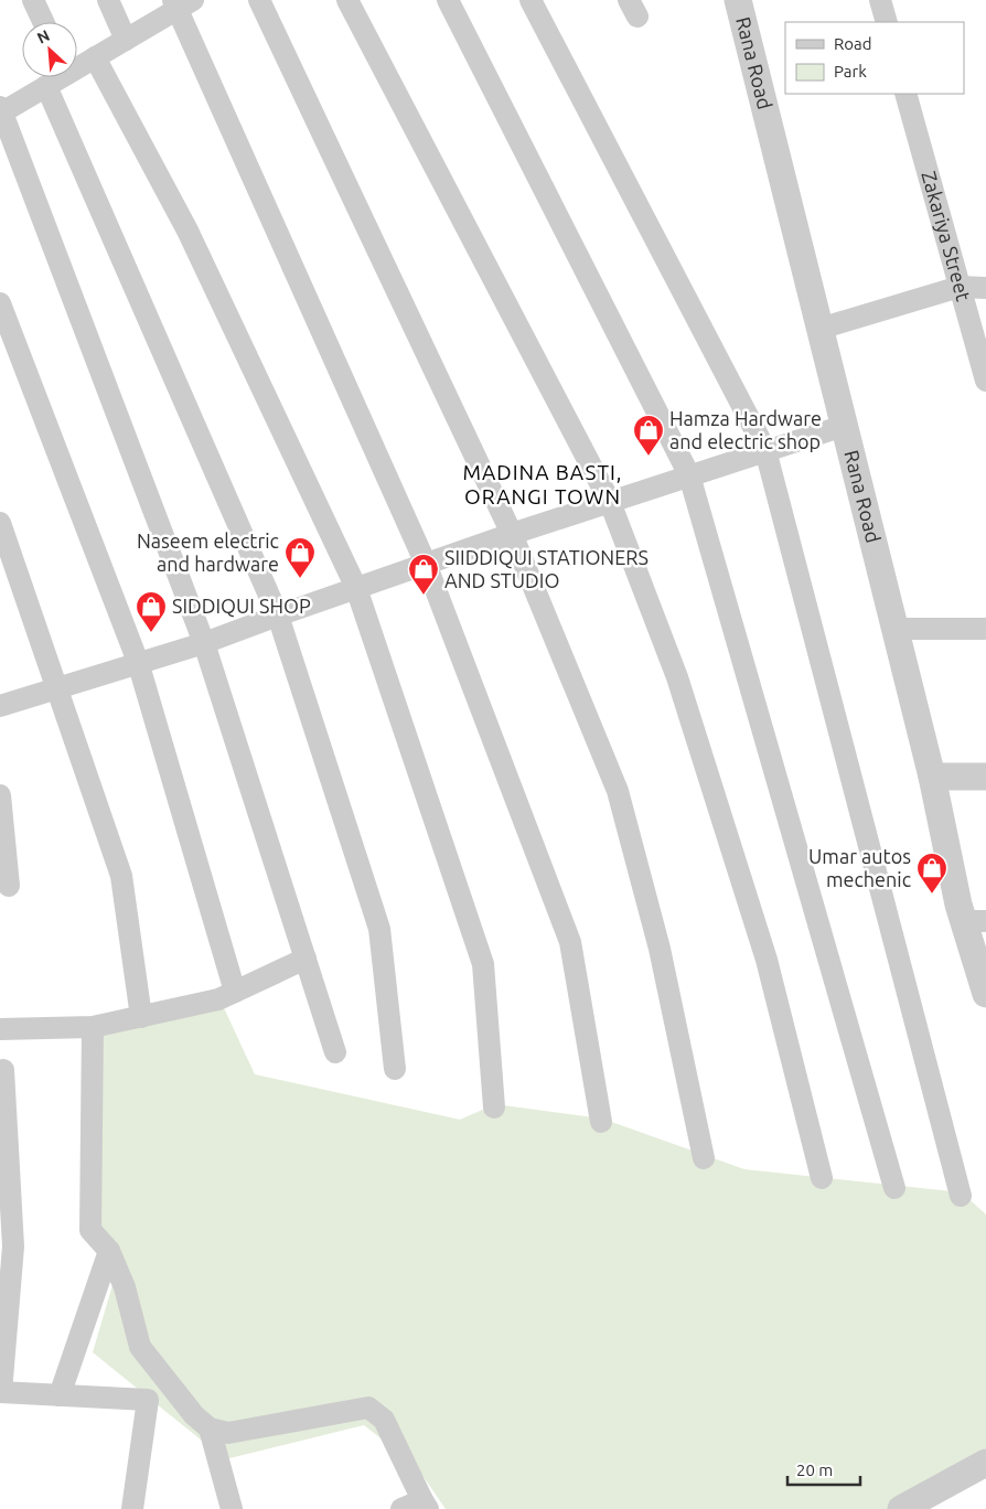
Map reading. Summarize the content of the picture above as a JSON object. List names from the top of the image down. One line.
{"streets":{"street":["Rana Road","Zakariya Street"]},"districts":["MADINA BASTI, ORANGI TOWN"],"places":{"shop":["Hamza Hardware and electric shop","Naseem electric and hardware","SIIDDIQUI STATIONERS AND STUDIO","SIDDIQUI SHOP","Umar autos mechenic"]},"legend":["Road","Park"],"scale_bar":"20 m","north":"top left"}
